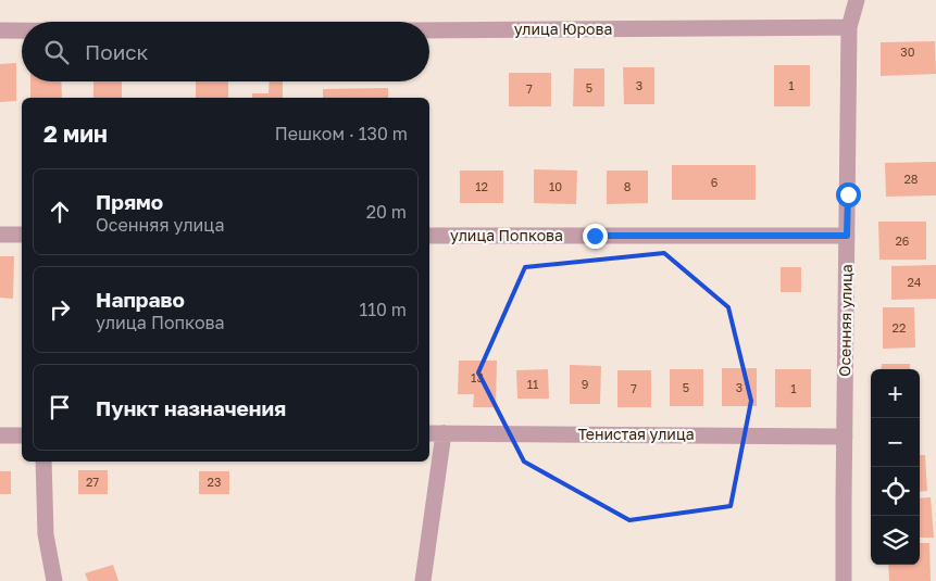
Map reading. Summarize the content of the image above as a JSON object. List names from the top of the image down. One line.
{"streets":{"street":["улица Юрова","улица Попкова","Осенняя улица","Тенистая улица"]},"crossings":[["улица Юрова","Осенняя улица"],["улица Попкова","Осенняя улица"],["Осенняя улица","Тенистая улица"]],"house_numbers":["30","3","1","5","7","28","6","12","10","8","26","24","22","13","11","9","5","3","7","1","27","23"],"page":{"search":"Поиск","heading":["2 мин","Пешком · 130 m"],"list":[["Прямо","Осенняя улица","20 m"],["Направо","улица Попкова","110 m"],"Пункт назначения"],"map_buttons":["+","−"]}}
